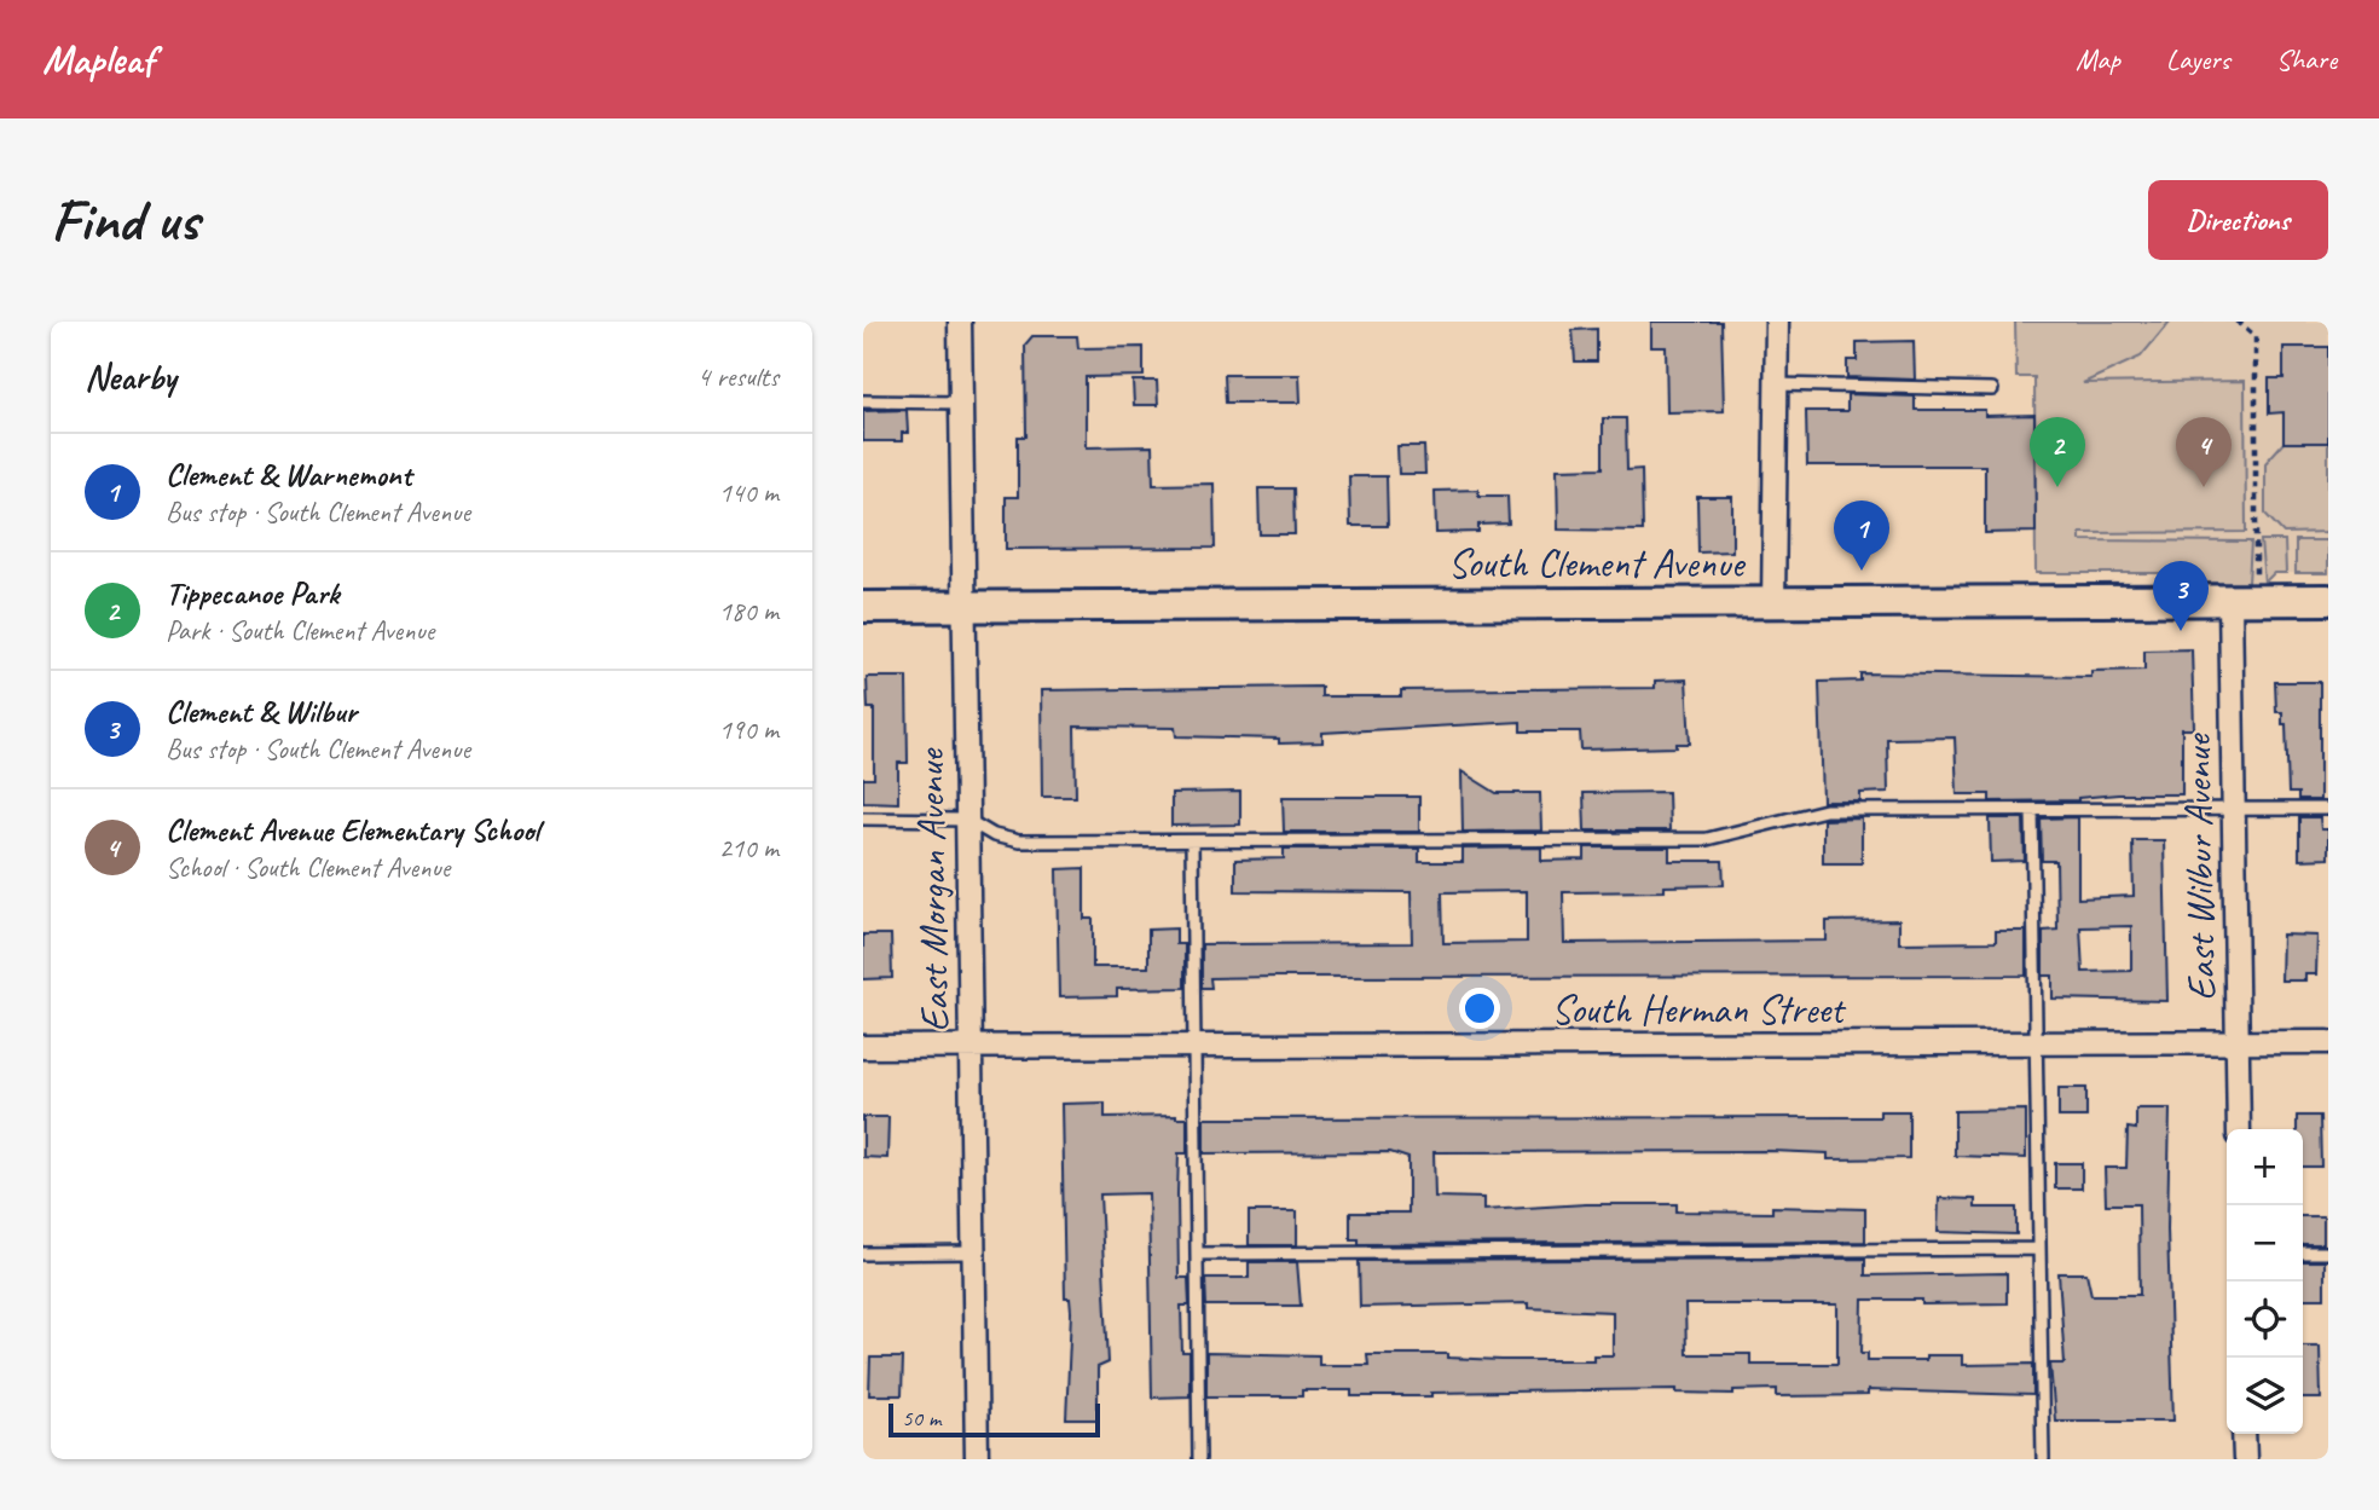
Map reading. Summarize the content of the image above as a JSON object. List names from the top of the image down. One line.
{"streets":{"street":["South Clement Avenue","East Wilbur Avenue","East Morgan Avenue","South Herman Street"]},"crossings":[["South Clement Avenue","East Wilbur Avenue"],["South Clement Avenue","East Morgan Avenue"],["East Wilbur Avenue","South Herman Street"],["East Morgan Avenue","South Herman Street"]],"scale_bar":"50 m","page":{"header":"Mapleaf","nav":["Map","Layers","Share"],"buttons":"Directions","title":"Find us","heading":["Nearby","4 results"],"pins":["2","4","1","3"],"list":[{"mark":"1","name":"Clement & Warnemont","note":"Bus stop · South Clement Avenue","value":"140 m"},{"mark":"2","name":"Tippecanoe Park","note":"Park · South Clement Avenue","value":"180 m"},{"mark":"3","name":"Clement & Wilbur","note":"Bus stop · South Clement Avenue","value":"190 m"},{"mark":"4","name":"Clement Avenue Elementary School","note":"School · South Clement Avenue","value":"210 m"}],"map_buttons":["+","−"],"scale":"50 m"}}
